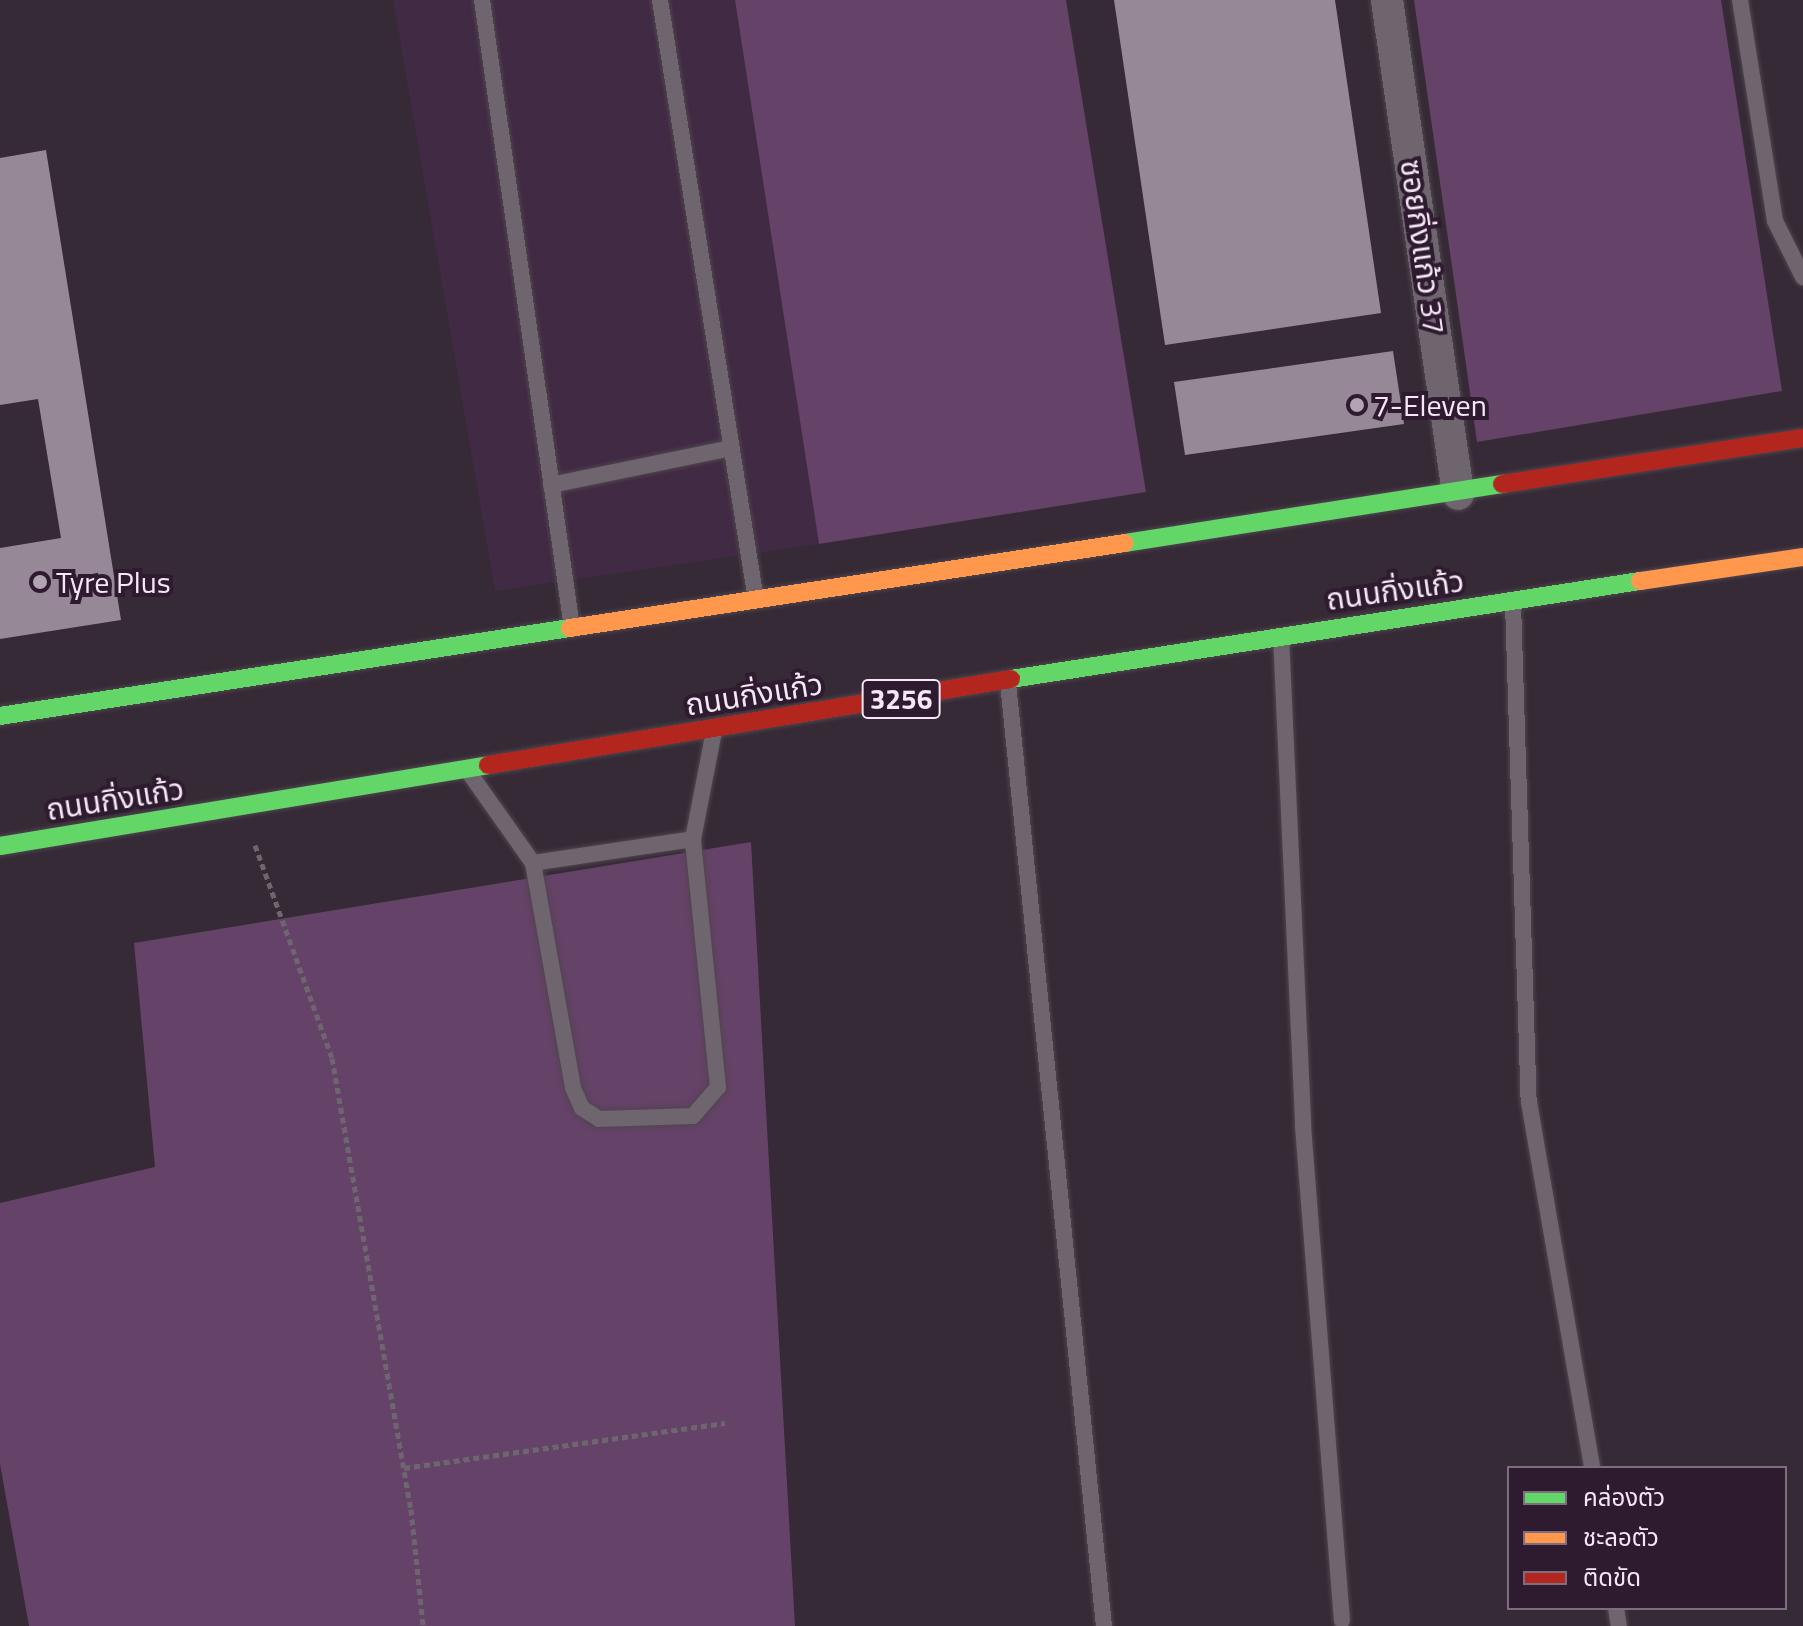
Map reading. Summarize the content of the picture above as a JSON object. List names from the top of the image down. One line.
{"streets":{"main road":["ถนนกิ่งแก้ว","3256"],"street":["ซอยกิ่งแก้ว 37"]},"places":["7-Eleven","Tyre Plus"],"legend":["คล่องตัว","ชะลอตัว","ติดขัด"]}
